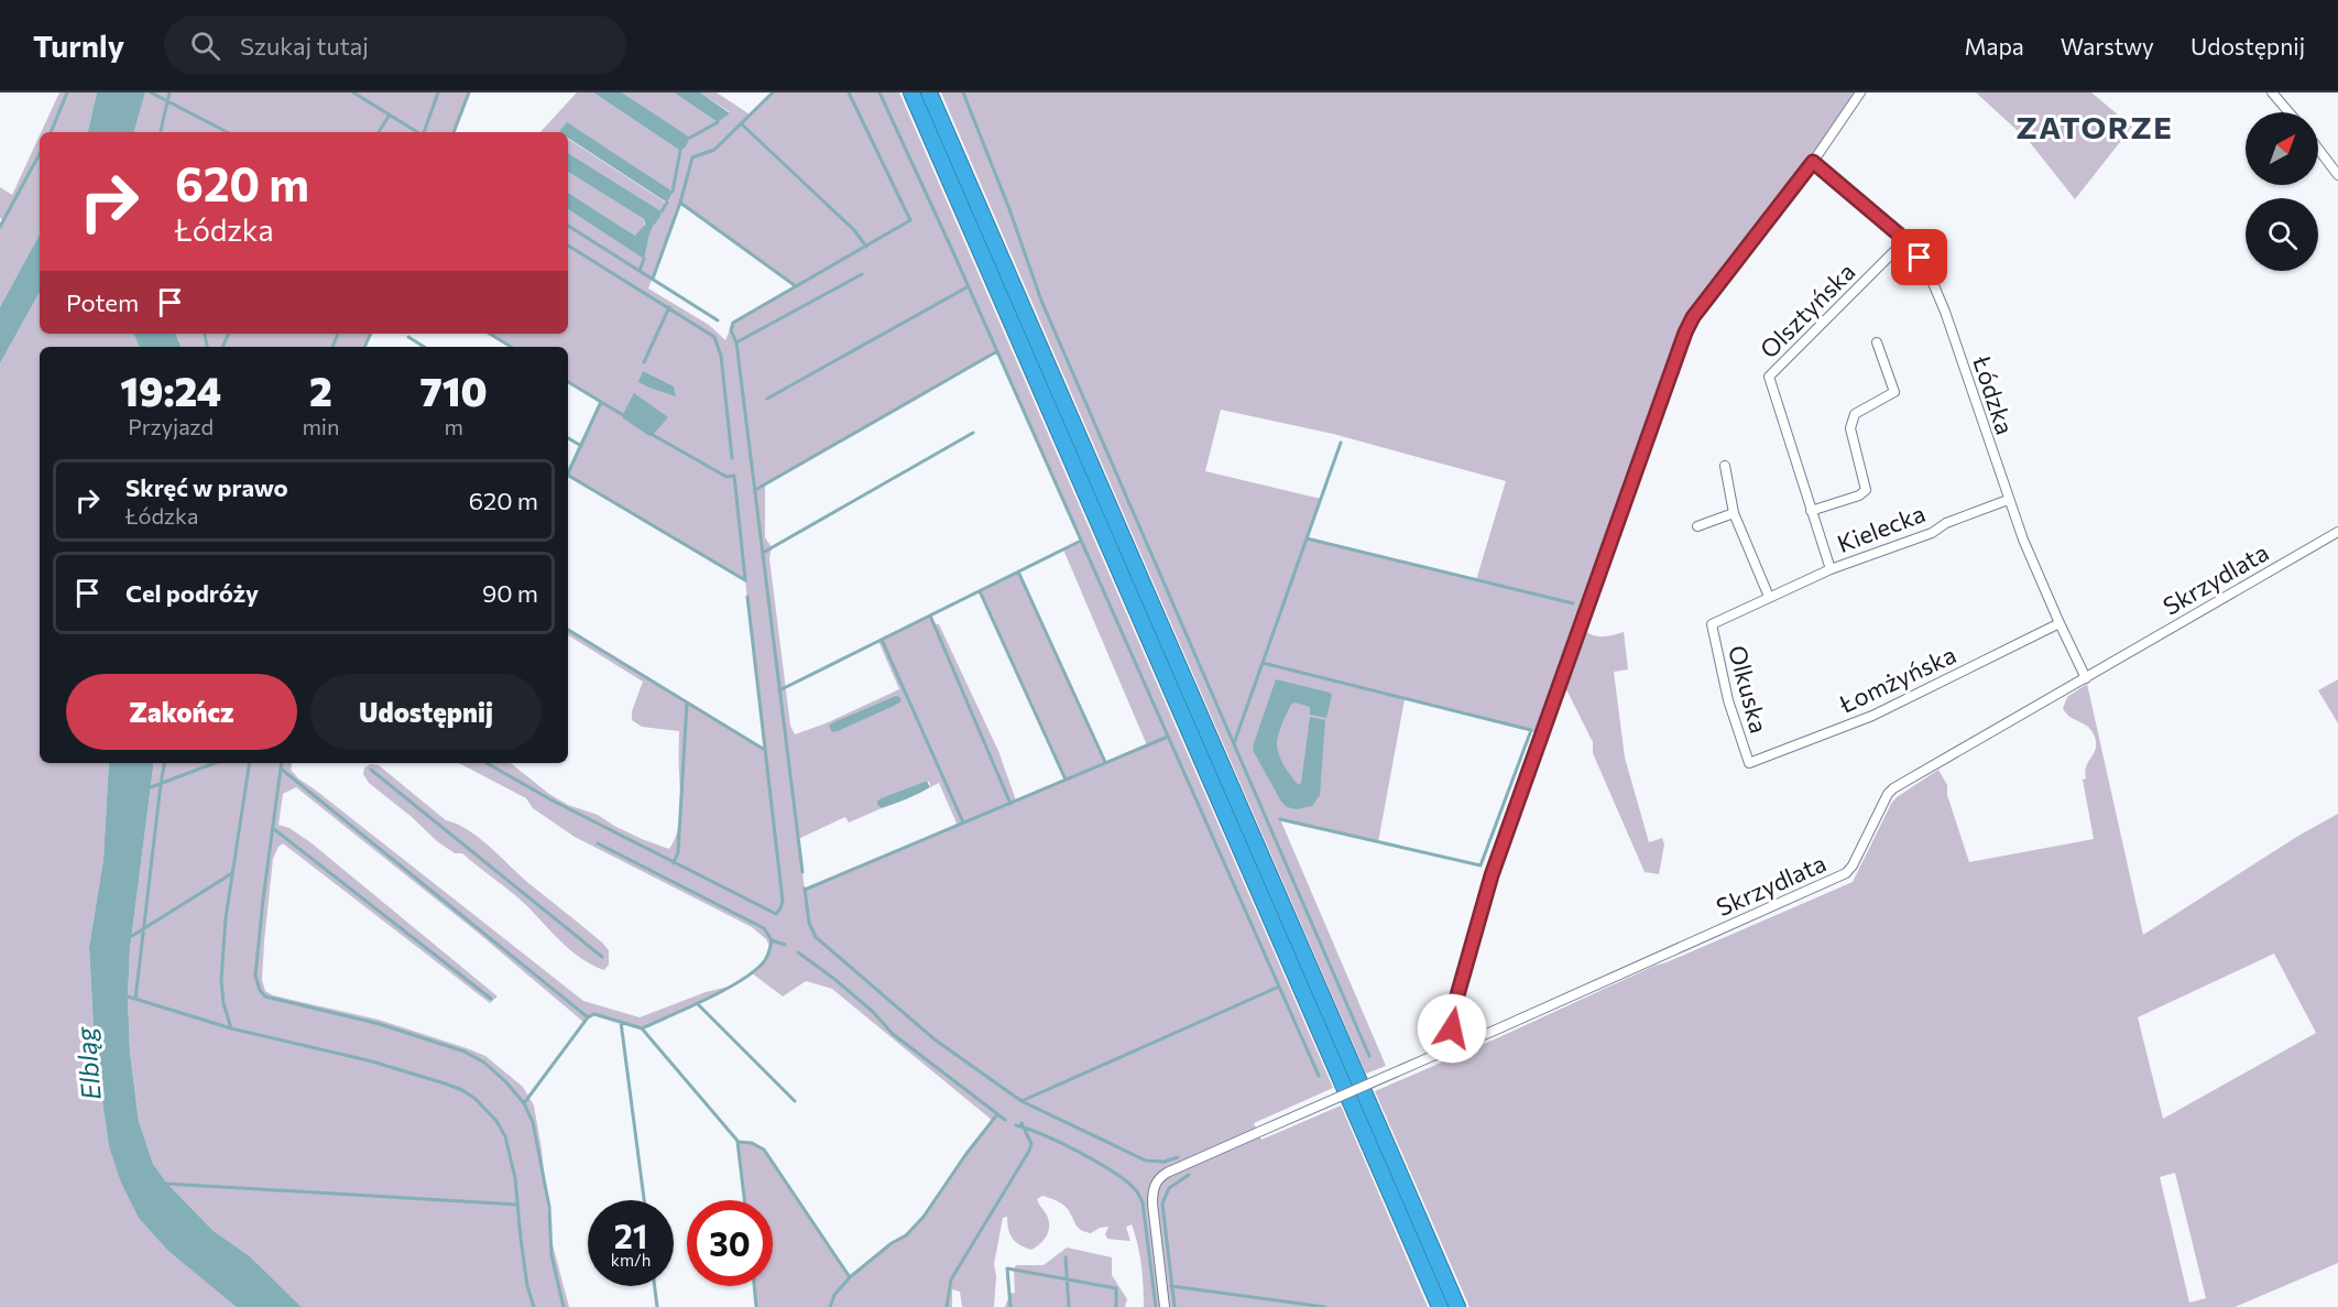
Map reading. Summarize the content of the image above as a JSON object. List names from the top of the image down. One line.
{"streets":{"street":["Olsztyńska","Łódzka","Kielecka","Skrzydlata","Łomżyńska","Olkuska"]},"crossings":[["Olsztyńska","Łódzka"],["Olsztyńska","Kielecka"],["Łódzka","Kielecka"],["Łódzka","Skrzydlata"],["Łódzka","Łomżyńska"],["Kielecka","Olkuska"],["Łomżyńska","Olkuska"]],"districts":["ZATORZE"],"water":["Elbląg"],"north":"top right","page":{"header":"Turnly","search":"Szukaj tutaj","nav":["Mapa","Warstwy","Udostępnij"],"turn":["620 m","Łódzka"],"then":"Potem","eta":["19:24","Przyjazd","2","min","710","m"],"list":[{"name":"Skręć w prawo","note":"Łódzka","value":"620 m"},{"name":"Cel podróży","value":"90 m"}],"buttons":["Zakończ","Udostępnij"],"speed":"21 km/h","limit":"30"}}
